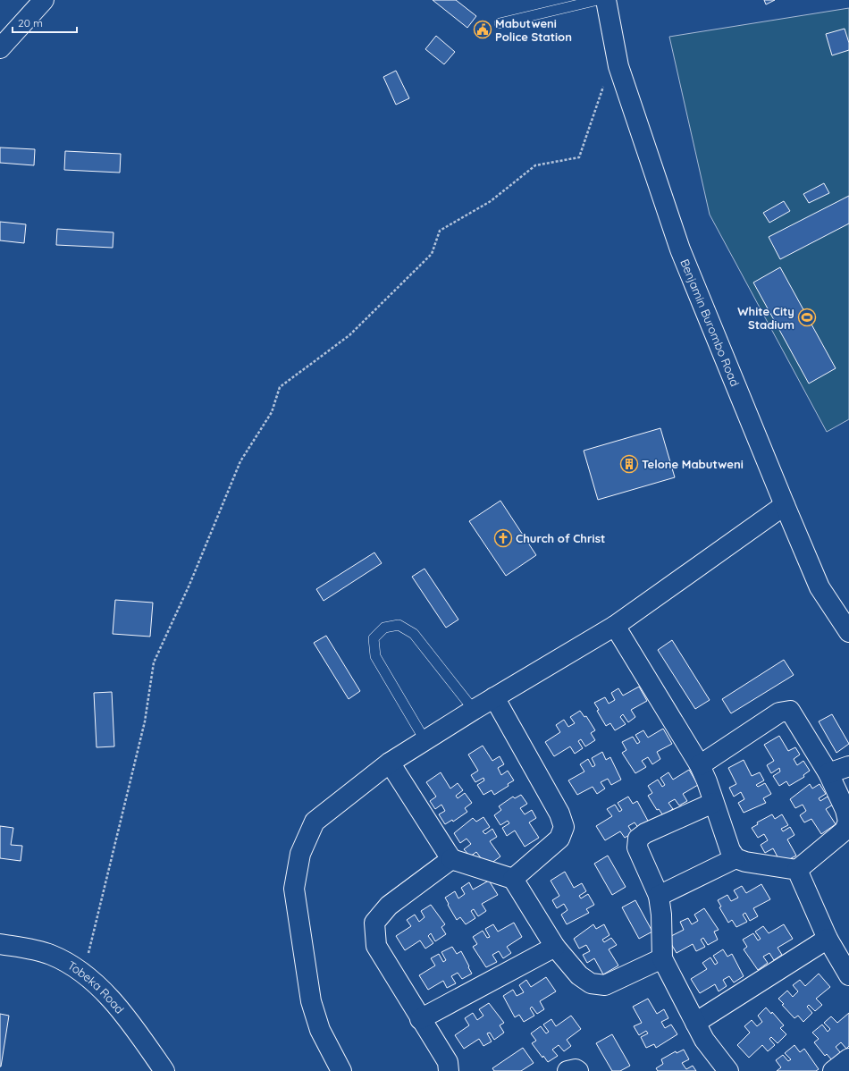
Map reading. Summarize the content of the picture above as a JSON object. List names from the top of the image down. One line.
{"streets":{"street":["Benjamin Burombo Road","Tobeka Road"]},"places":{"public building":["Mabutweni Police Station"],"sports":["White City Stadium"],"building":["Telone Mabutweni"],"church":["Church of Christ"]},"scale_bar":"20 m"}
